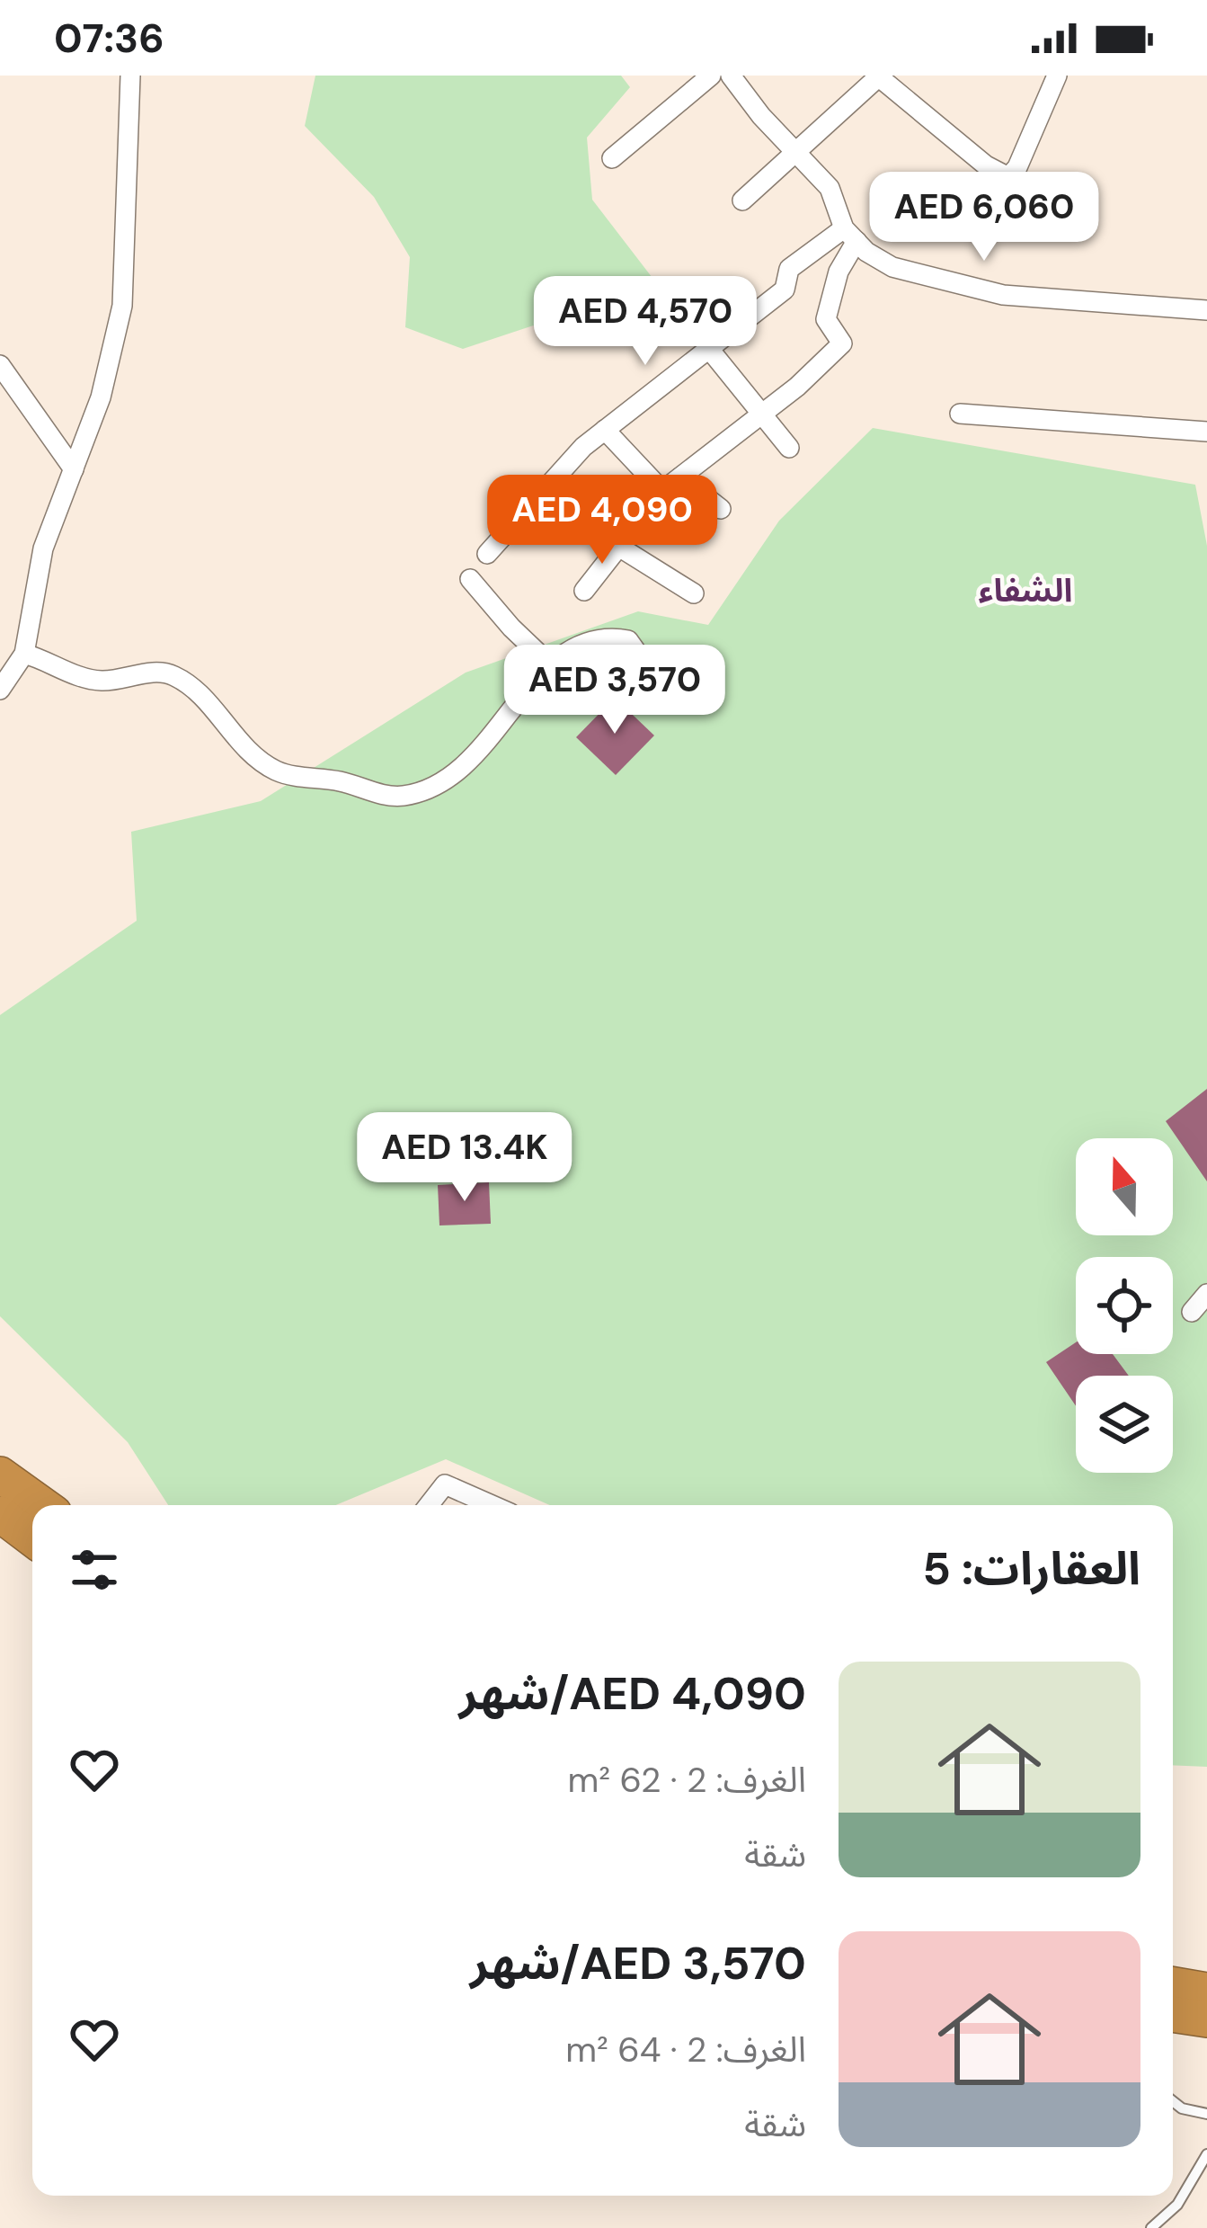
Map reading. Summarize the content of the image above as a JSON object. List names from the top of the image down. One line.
{"districts":["الشفاء"],"north":"top","page":{"status":"07:36","price":["AED 6,060","AED 4,570","AED 4,090","AED 3,570","AED 13.4K"],"heading":"العقارات: 5","list":[{"name":"AED 4,090/شهر","note":"الغرف: 2 · 62 m² · شقة"},{"name":"AED 3,570/شهر","note":"الغرف: 2 · 64 m² · شقة"}]}}
